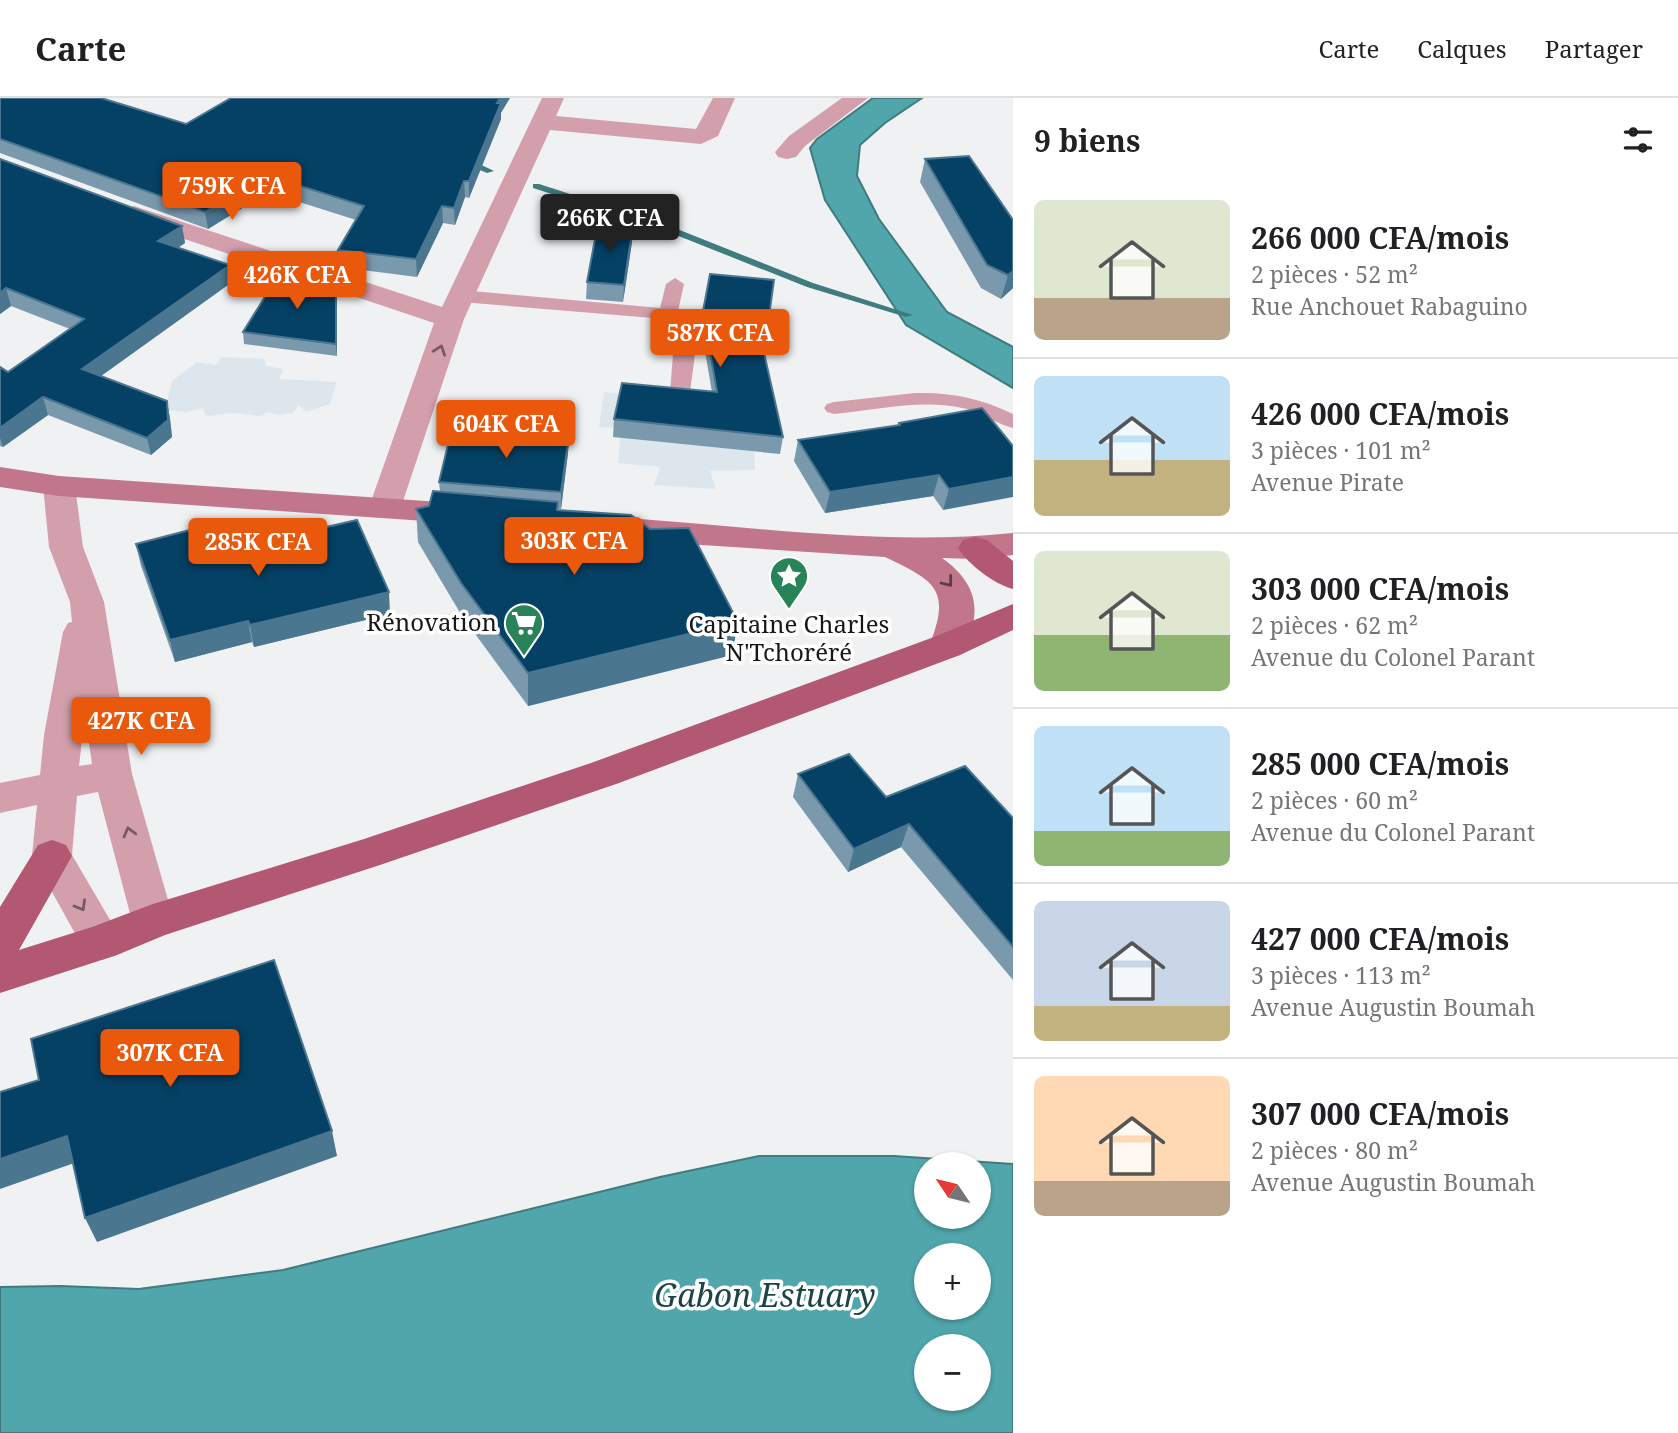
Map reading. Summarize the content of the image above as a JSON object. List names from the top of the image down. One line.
{"water":["Gabon Estuary"],"places":{"place":["Capitaine Charles N'Tchoréré"],"supermarket":["Rénovation"]},"north":"top left","page":{"header":"Carte","nav":["Carte","Calques","Partager"],"heading":"9 biens","price":["759K CFA","266K CFA","426K CFA","587K CFA","604K CFA","303K CFA","285K CFA","427K CFA","307K CFA"],"list":[{"name":"266 000 CFA/mois","note":"2 pièces · 52 m² · Rue Anchouet Rabaguino"},{"name":"426 000 CFA/mois","note":"3 pièces · 101 m² · Avenue Pirate"},{"name":"303 000 CFA/mois","note":"2 pièces · 62 m² · Avenue du Colonel Parant"},{"name":"285 000 CFA/mois","note":"2 pièces · 60 m² · Avenue du Colonel Parant"},{"name":"427 000 CFA/mois","note":"3 pièces · 113 m² · Avenue Augustin Boumah"},{"name":"307 000 CFA/mois","note":"2 pièces · 80 m² · Avenue Augustin Boumah"}],"map_buttons":["+","−"]}}
